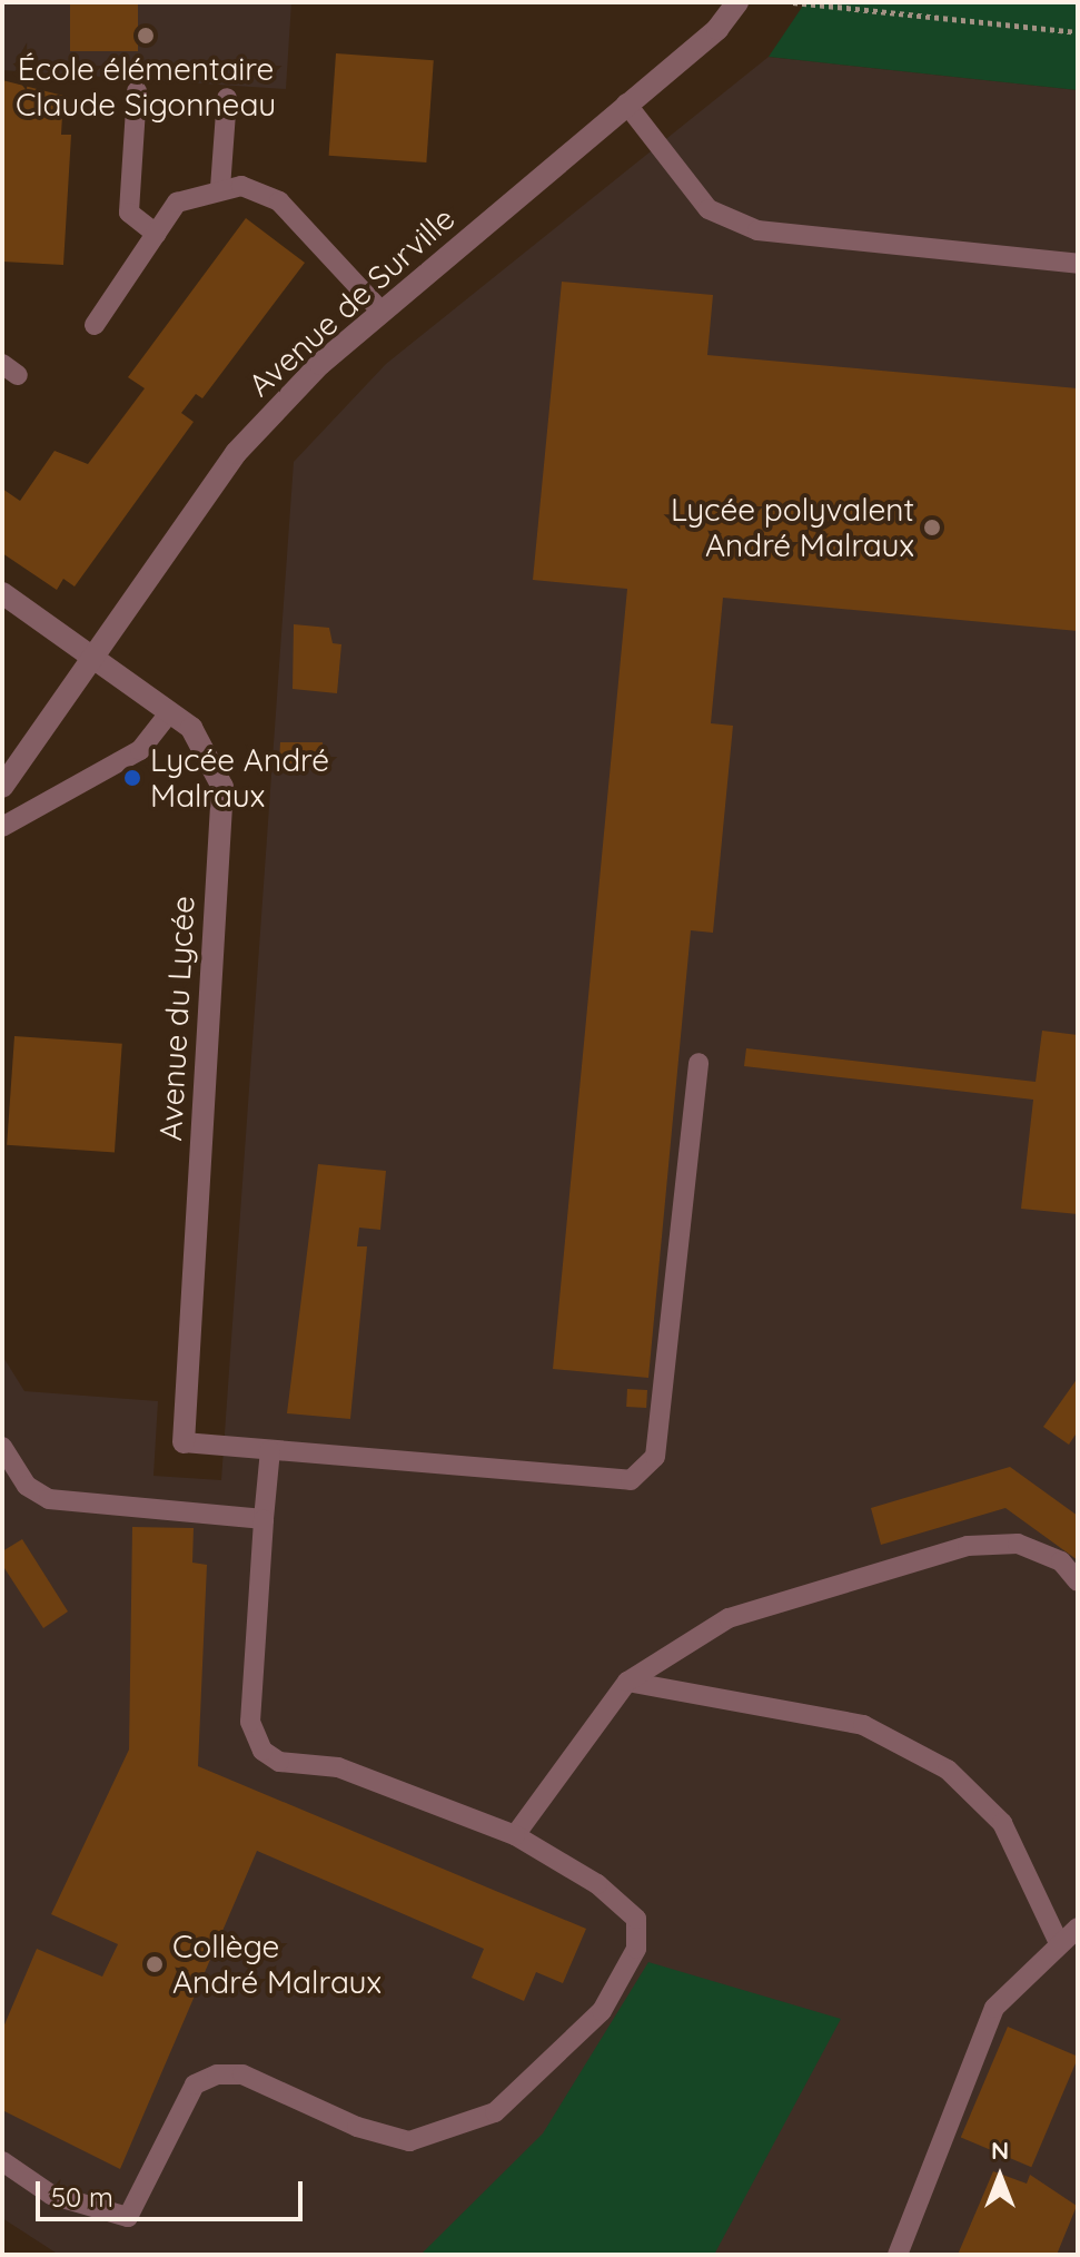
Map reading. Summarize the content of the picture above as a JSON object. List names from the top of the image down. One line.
{"streets":{"street":["Avenue de Surville","Avenue du Lycée"]},"crossings":[["Avenue de Surville","Avenue du Lycée"]],"places":["École élémentaire Claude Sigonneau","Lycée polyvalent André Malraux","Lycée André Malraux","Collège André Malraux"],"scale_bar":"50 m","north":"top"}
